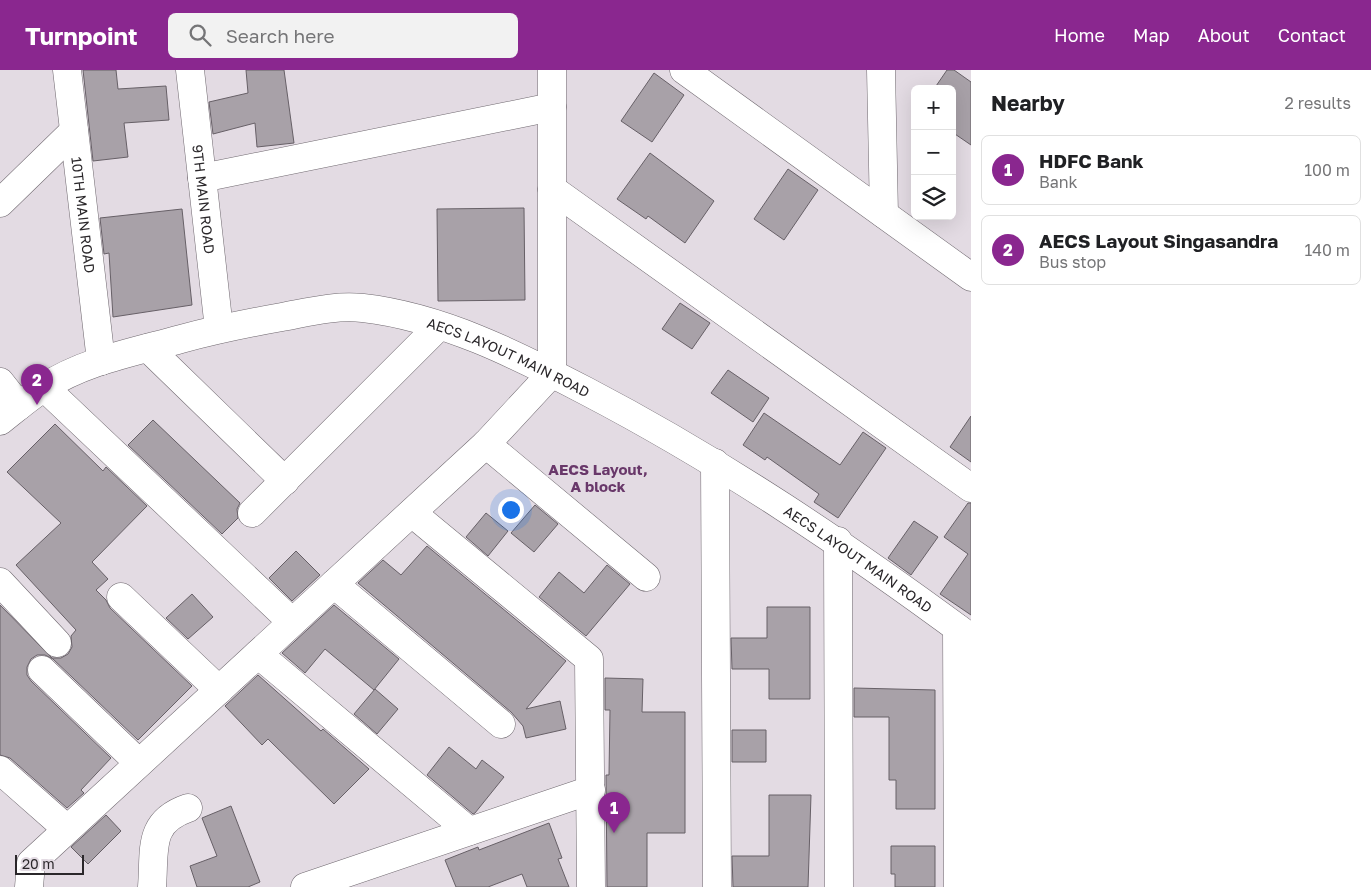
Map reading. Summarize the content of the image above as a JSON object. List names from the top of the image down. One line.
{"streets":{"street":["9TH MAIN ROAD","10TH MAIN ROAD","AECS LAYOUT MAIN ROAD"]},"crossings":[["9TH MAIN ROAD","AECS LAYOUT MAIN ROAD"],["10TH MAIN ROAD","AECS LAYOUT MAIN ROAD"]],"districts":["AECS Layout, A block"],"scale_bar":"20 m","page":{"header":"Turnpoint","search":"Search here","nav":["Home","Map","About","Contact"],"heading":["Nearby","2 results"],"map_buttons":["+","−"],"list":[{"mark":"1","name":"HDFC Bank","note":"Bank","value":"100 m"},{"mark":"2","name":"AECS Layout Singasandra","note":"Bus stop","value":"140 m"}],"pins":["2","1"],"scale":"20 m"}}
